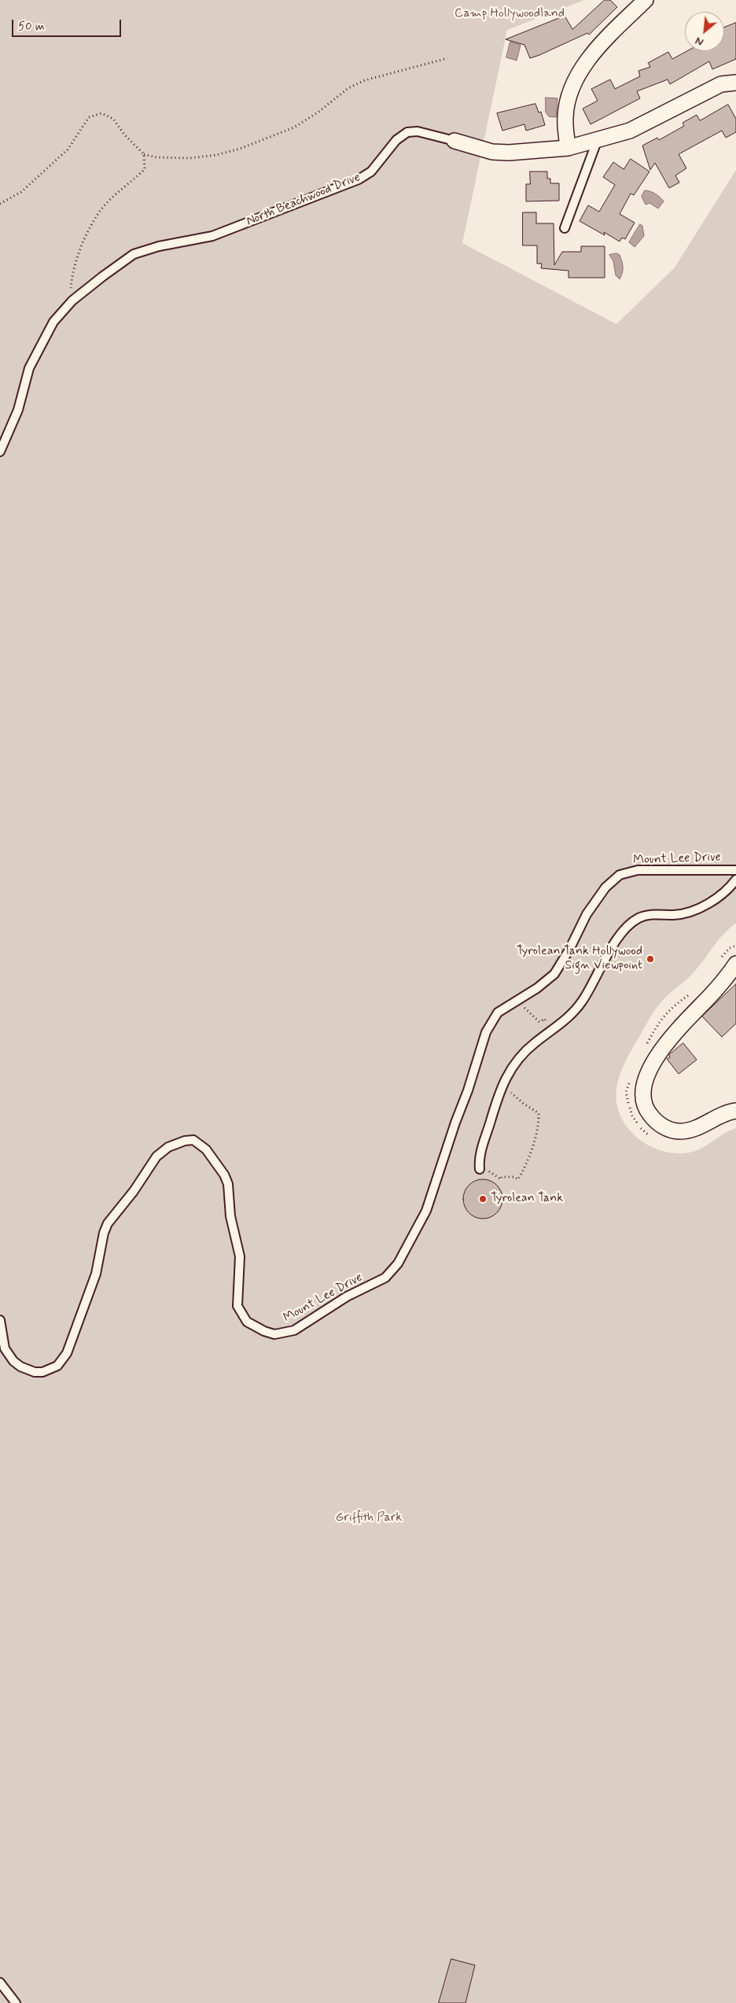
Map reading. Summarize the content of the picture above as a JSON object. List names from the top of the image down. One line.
{"streets":{"street":["North Beachwood Drive"],"lane":["Mount Lee Drive"]},"parks":["Camp Hollywoodland","Griffith Park"],"places":["Tyrolean Tank Hollywood Sign Viewpoint","Tyrolean Tank"],"scale_bar":"50 m","north":"bottom left"}
